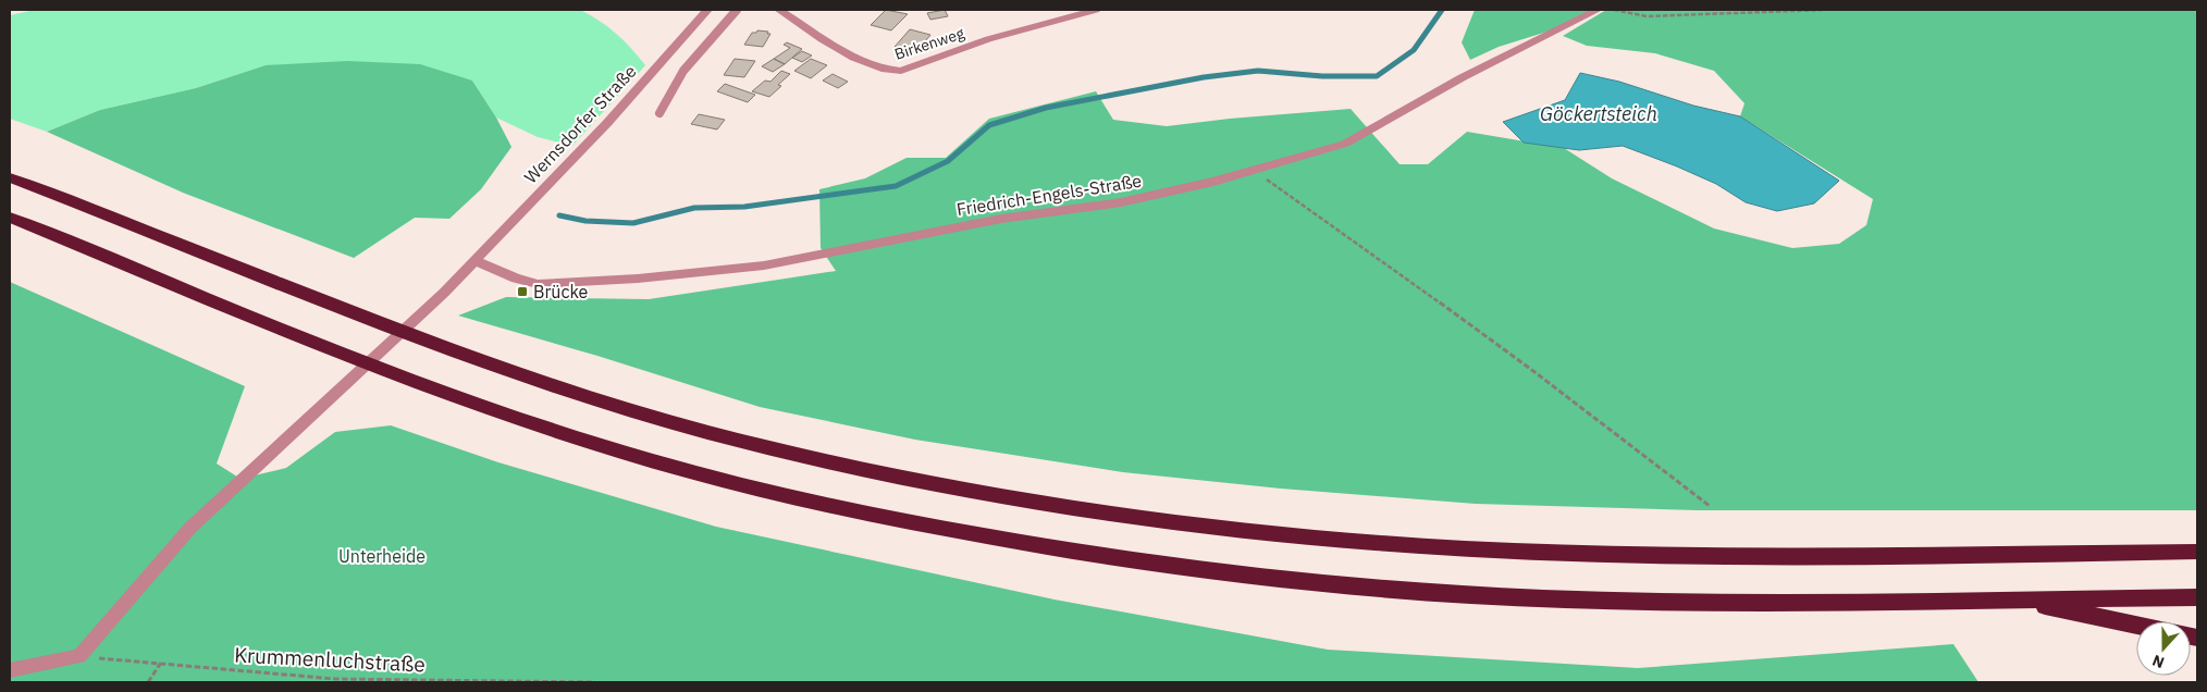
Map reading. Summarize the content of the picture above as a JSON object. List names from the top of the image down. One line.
{"streets":{"street":["Birkenweg","Wernsdorfer Straße","Friedrich-Engels-Straße"],"path":["Krummenluchstraße"]},"crossings":[["Wernsdorfer Straße","Friedrich-Engels-Straße"],["Wernsdorfer Straße","Krummenluchstraße"]],"water":["Göckertsteich"],"parks":["Unterheide"],"places":{"transit":["Brücke"]},"north":"bottom"}
